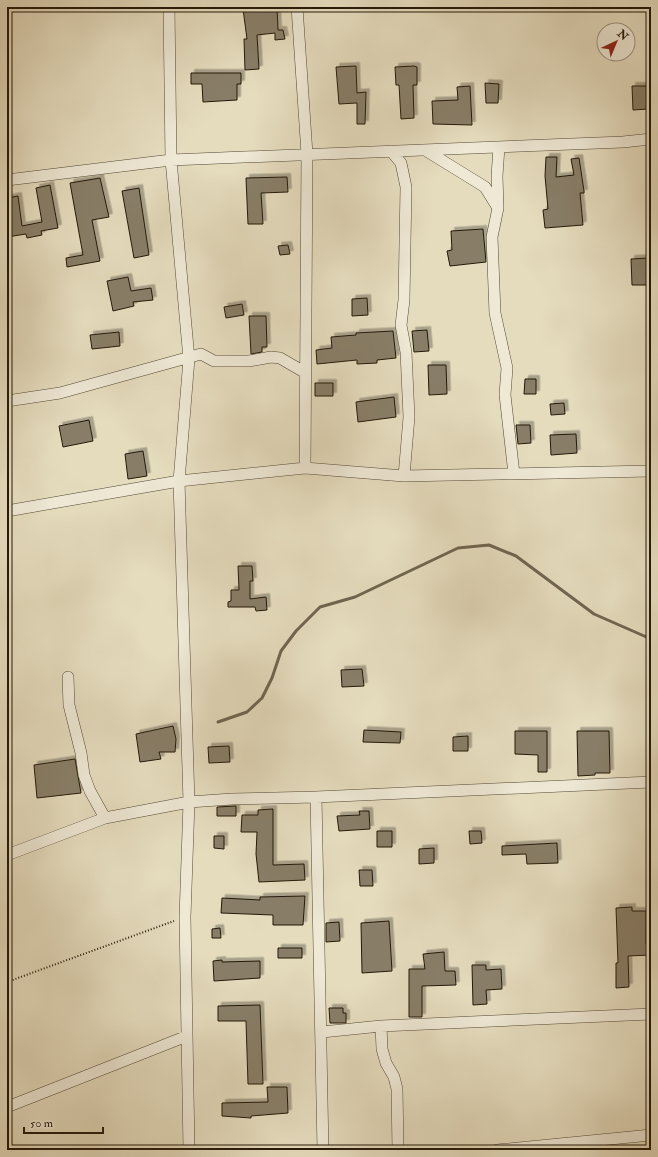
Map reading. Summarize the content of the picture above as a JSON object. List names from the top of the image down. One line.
{"scale_bar":"50 m","north":"top right"}
